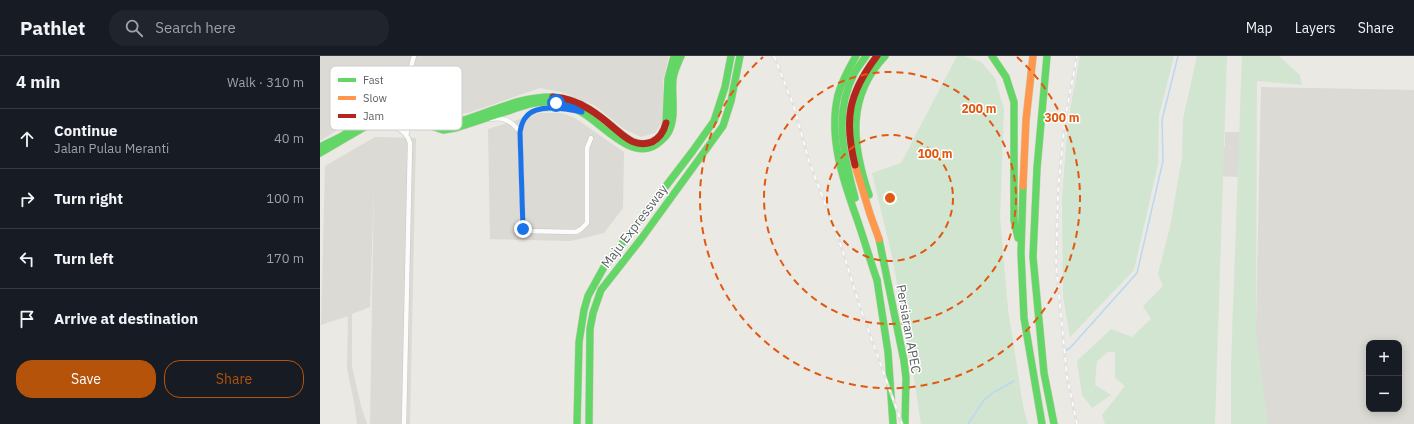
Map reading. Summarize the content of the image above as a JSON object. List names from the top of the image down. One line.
{"streets":{"main road":["Maju Expressway","Persiaran APEC"]},"legend":["Fast","Slow","Jam"],"page":{"header":"Pathlet","search":"Search here","nav":["Map","Layers","Share"],"heading":["4 min","Walk · 310 m"],"list":[["Continue","Jalan Pulau Meranti","40 m"],["Turn right","100 m"],["Turn left","170 m"],"Arrive at destination"],"map_buttons":["+","−"],"buttons":["Save","Share"]},"rings":["200 m","300 m","100 m"]}
